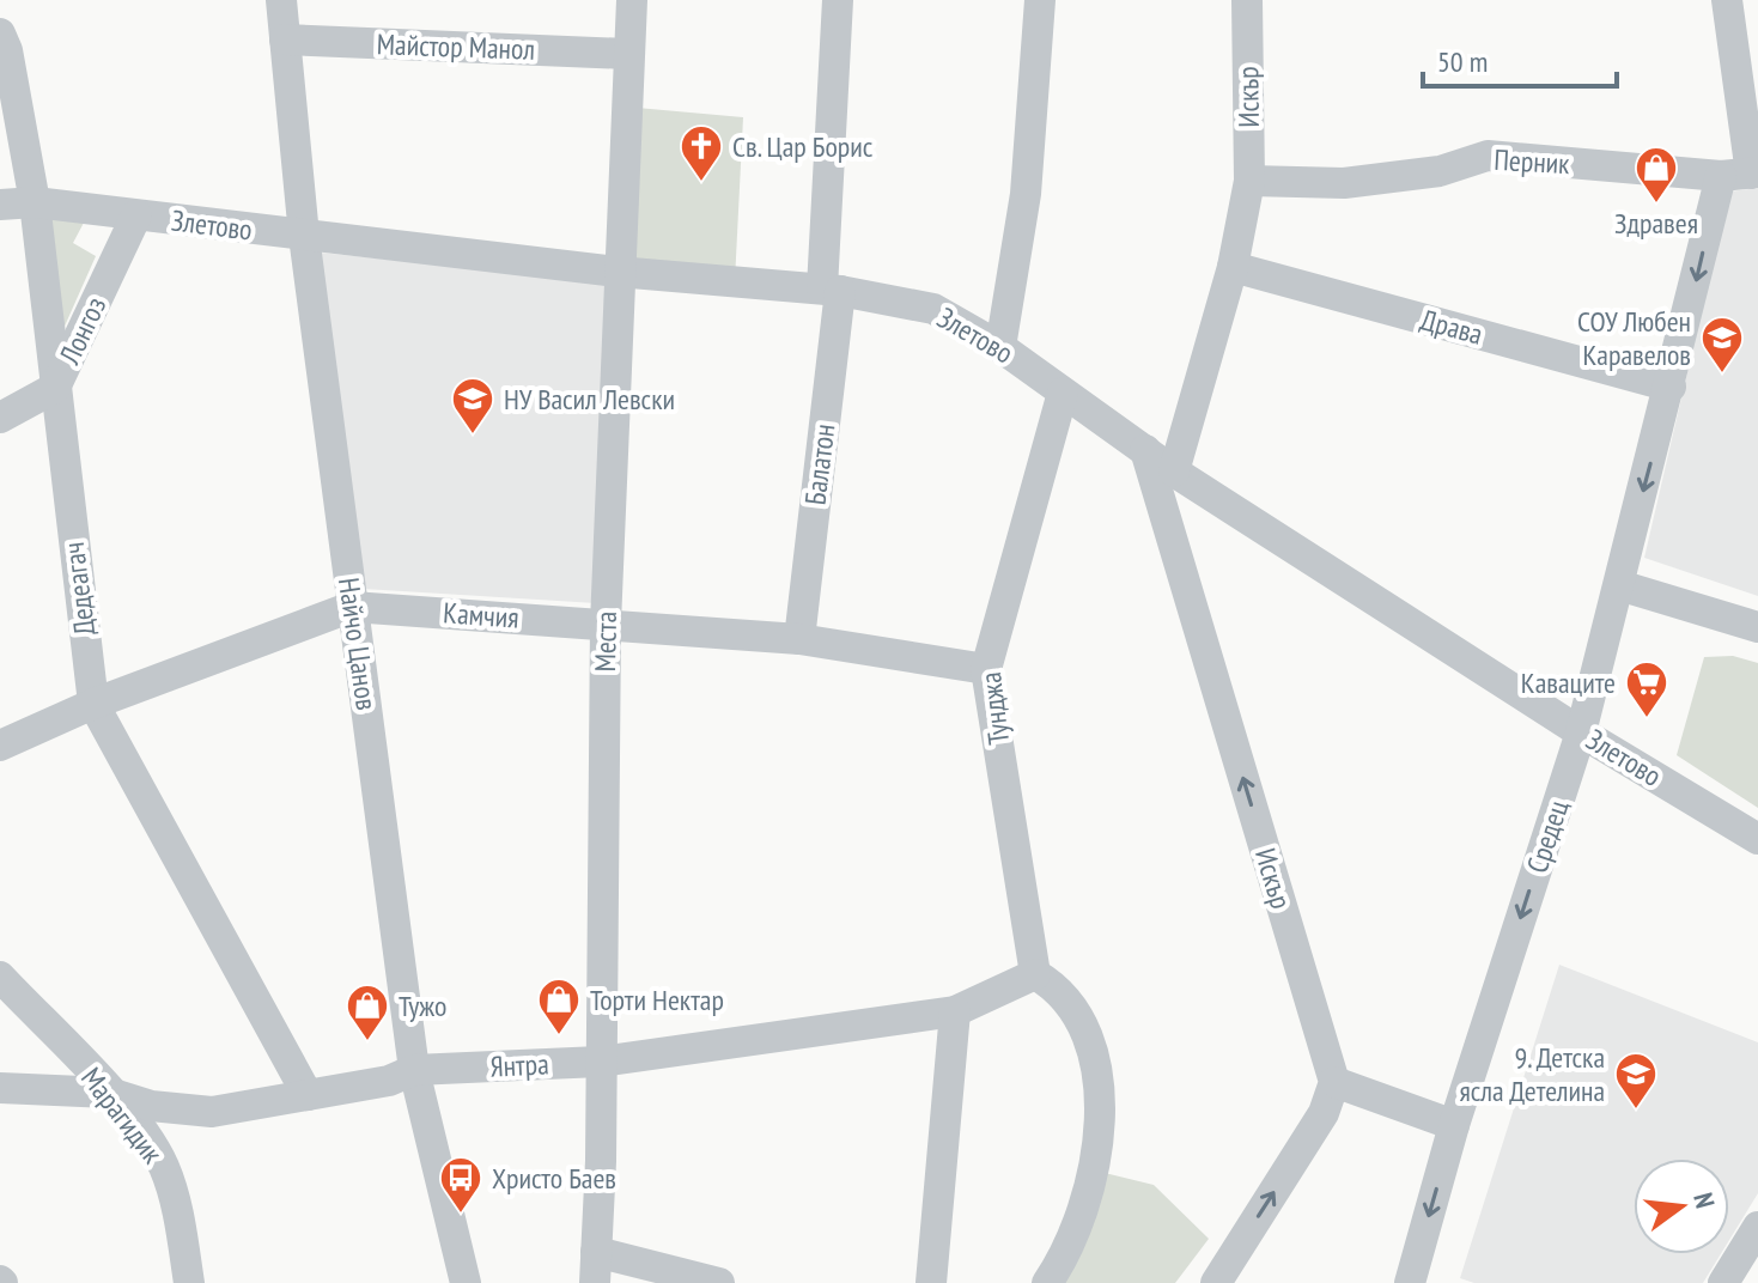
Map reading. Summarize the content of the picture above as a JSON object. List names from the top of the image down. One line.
{"streets":{"street":["Майстор Манол","Искър","Перник","Злетово","Драва","Лонгоз","Балатон","Дедеагач","Камчия","Места","Найчо Цанов","Тунджа","Средец","Янтра","Марагидик"]},"crossings":[["Майстор Манол","Места"],["Майстор Манол","Найчо Цанов"],["Искър","Перник"],["Искър","Злетово"],["Искър","Драва"],["Перник","Средец"],["Злетово","Лонгоз"],["Злетово","Балатон"],["Злетово","Дедеагач"],["Злетово","Места"],["Злетово","Найчо Цанов"],["Злетово","Тунджа"],["Злетово","Средец"],["Драва","Средец"],["Лонгоз","Дедеагач"],["Балатон","Камчия"],["Дедеагач","Камчия"],["Дедеагач","Янтра"],["Камчия","Места"],["Камчия","Найчо Цанов"],["Камчия","Тунджа"],["Места","Янтра"],["Найчо Цанов","Янтра"],["Тунджа","Янтра"],["Янтра","Марагидик"]],"one_way":["Искър","Средец"],"places":{"church":["Св. Цар Борис"],"shop":["Здравея","Торти Нектар","Тужо"],"school or university":["СОУ Любен Каравелов","НУ Васил Левски","9. Детска ясла Детелина"],"supermarket":["Каваците"],"bus stop":["Христо Баев"]},"scale_bar":"50 m","north":"right"}
